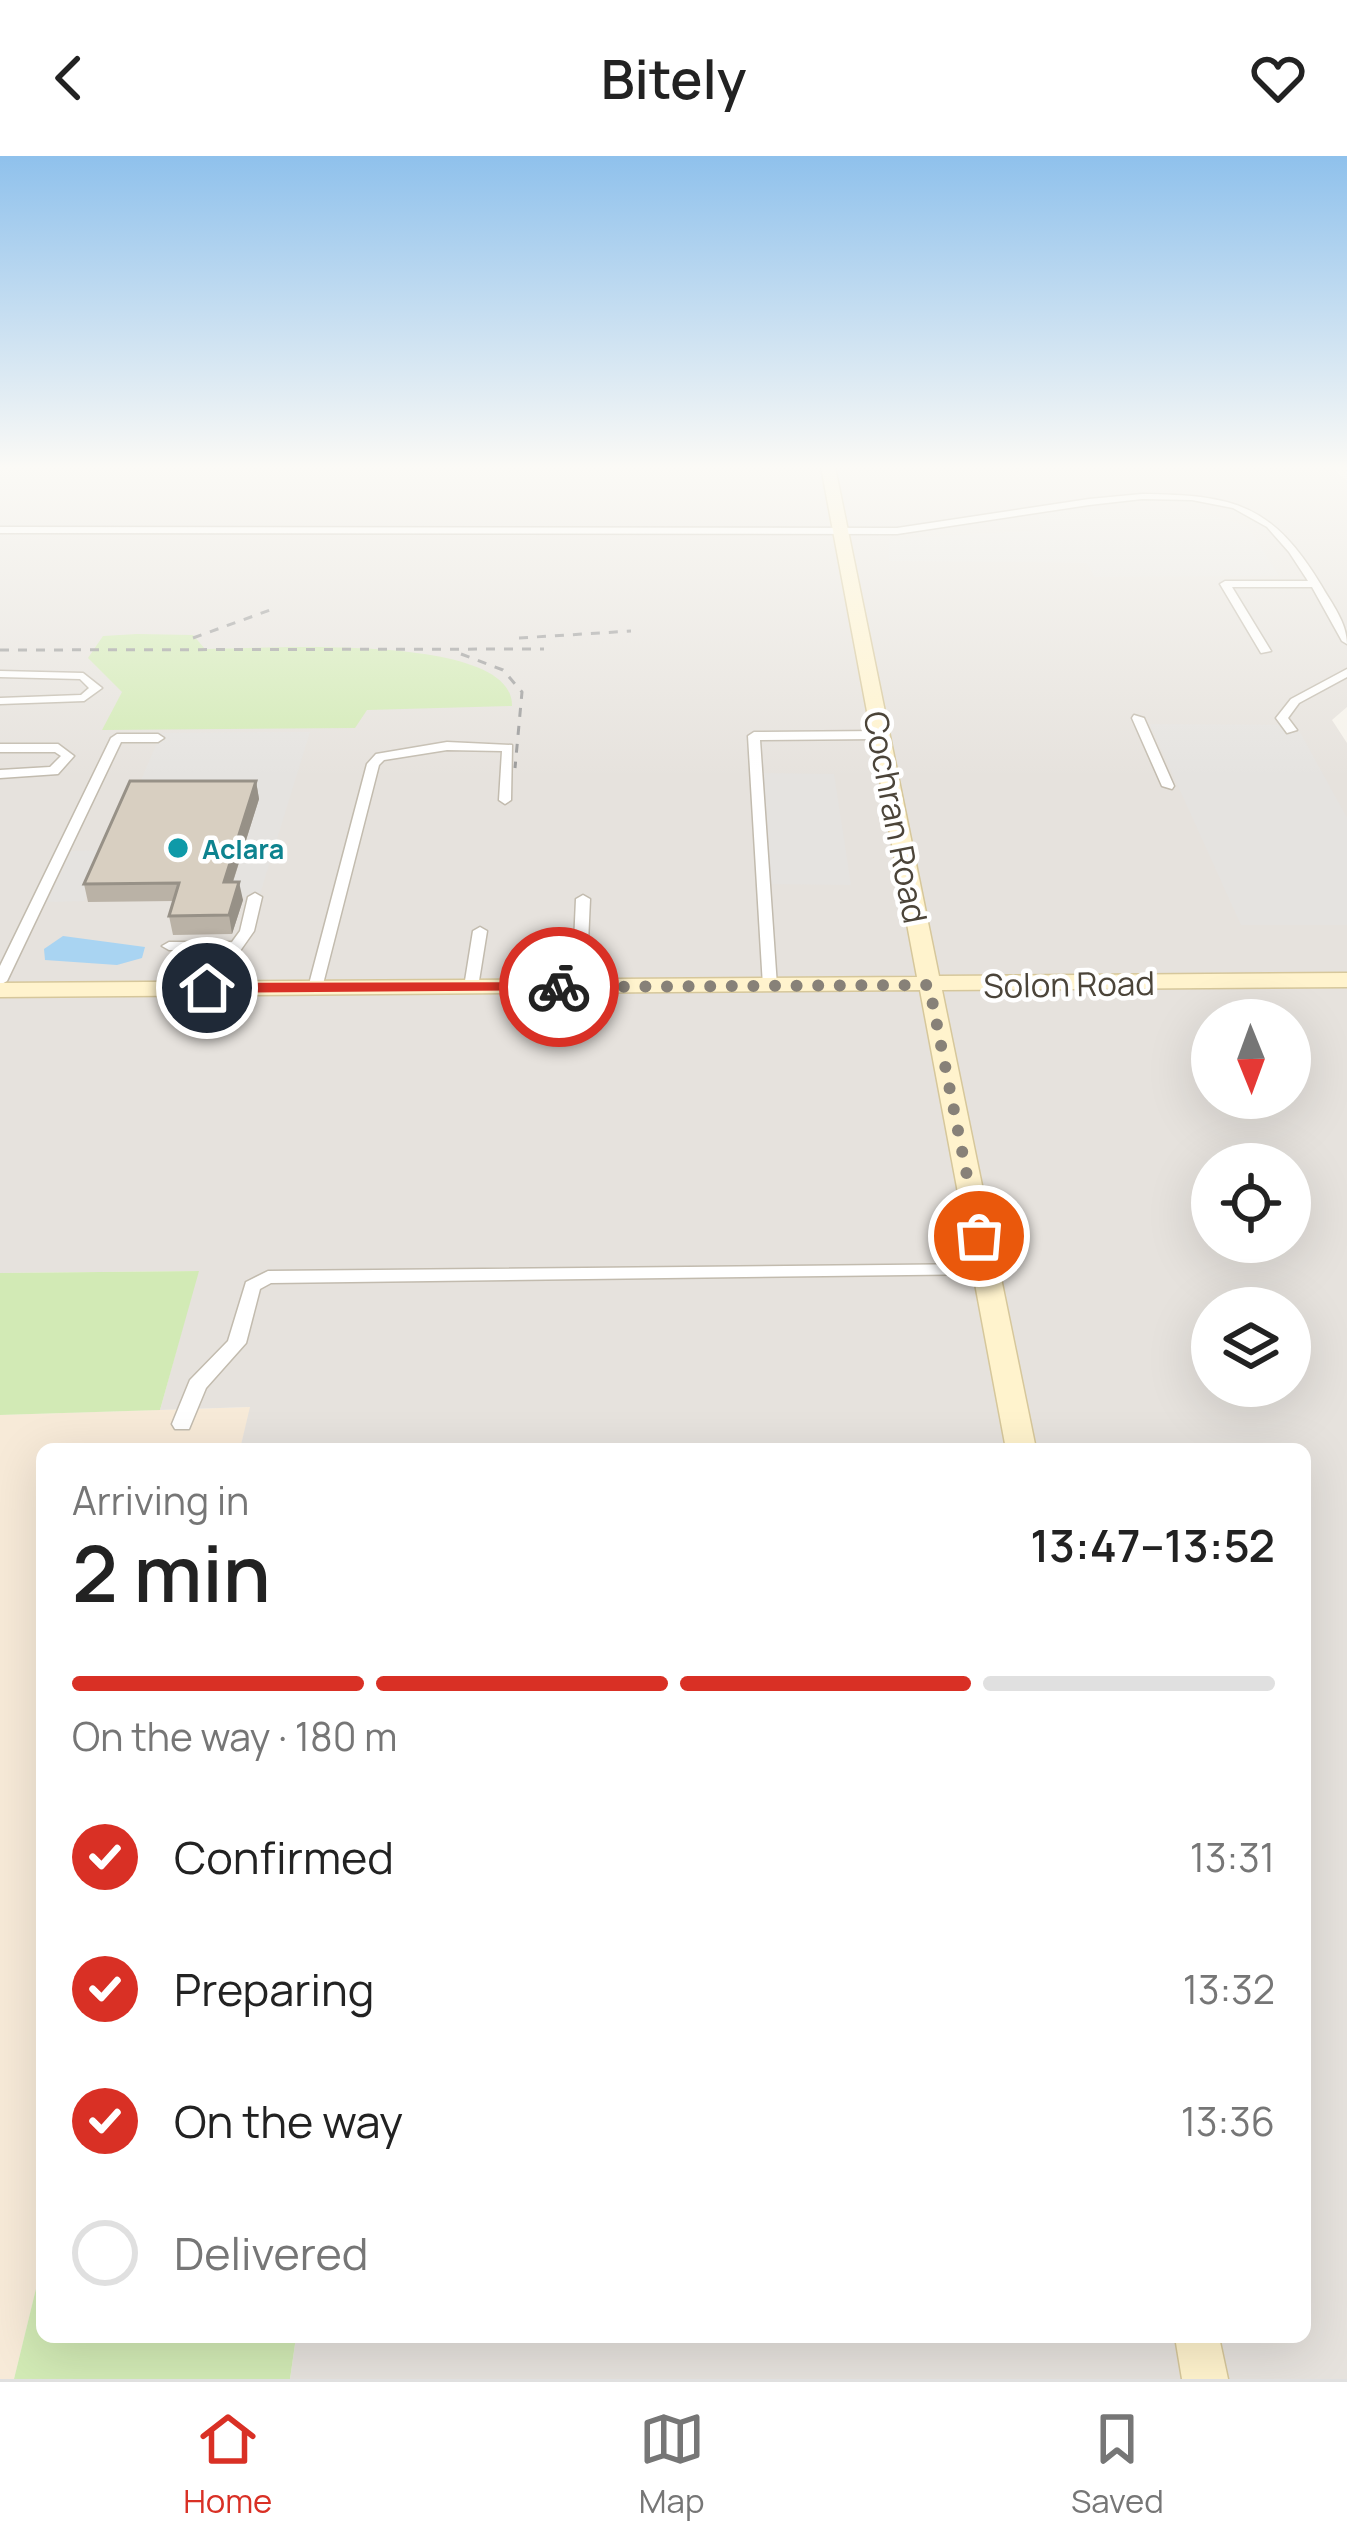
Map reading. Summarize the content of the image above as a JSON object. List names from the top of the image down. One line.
{"streets":{"street":["Cochran Road","Solon Road"]},"crossings":[["Cochran Road","Solon Road"]],"places":["Aclara"],"north":"bottom","page":{"header":"Bitely","heading":["2 min","Arriving in","13:47–13:52"],"bar":"On the way · 180 m","list":[["Confirmed","13:31"],["Preparing","13:32"],["On the way","13:36"],"Delivered"],"tabs":["Home","Map","Saved"]}}
